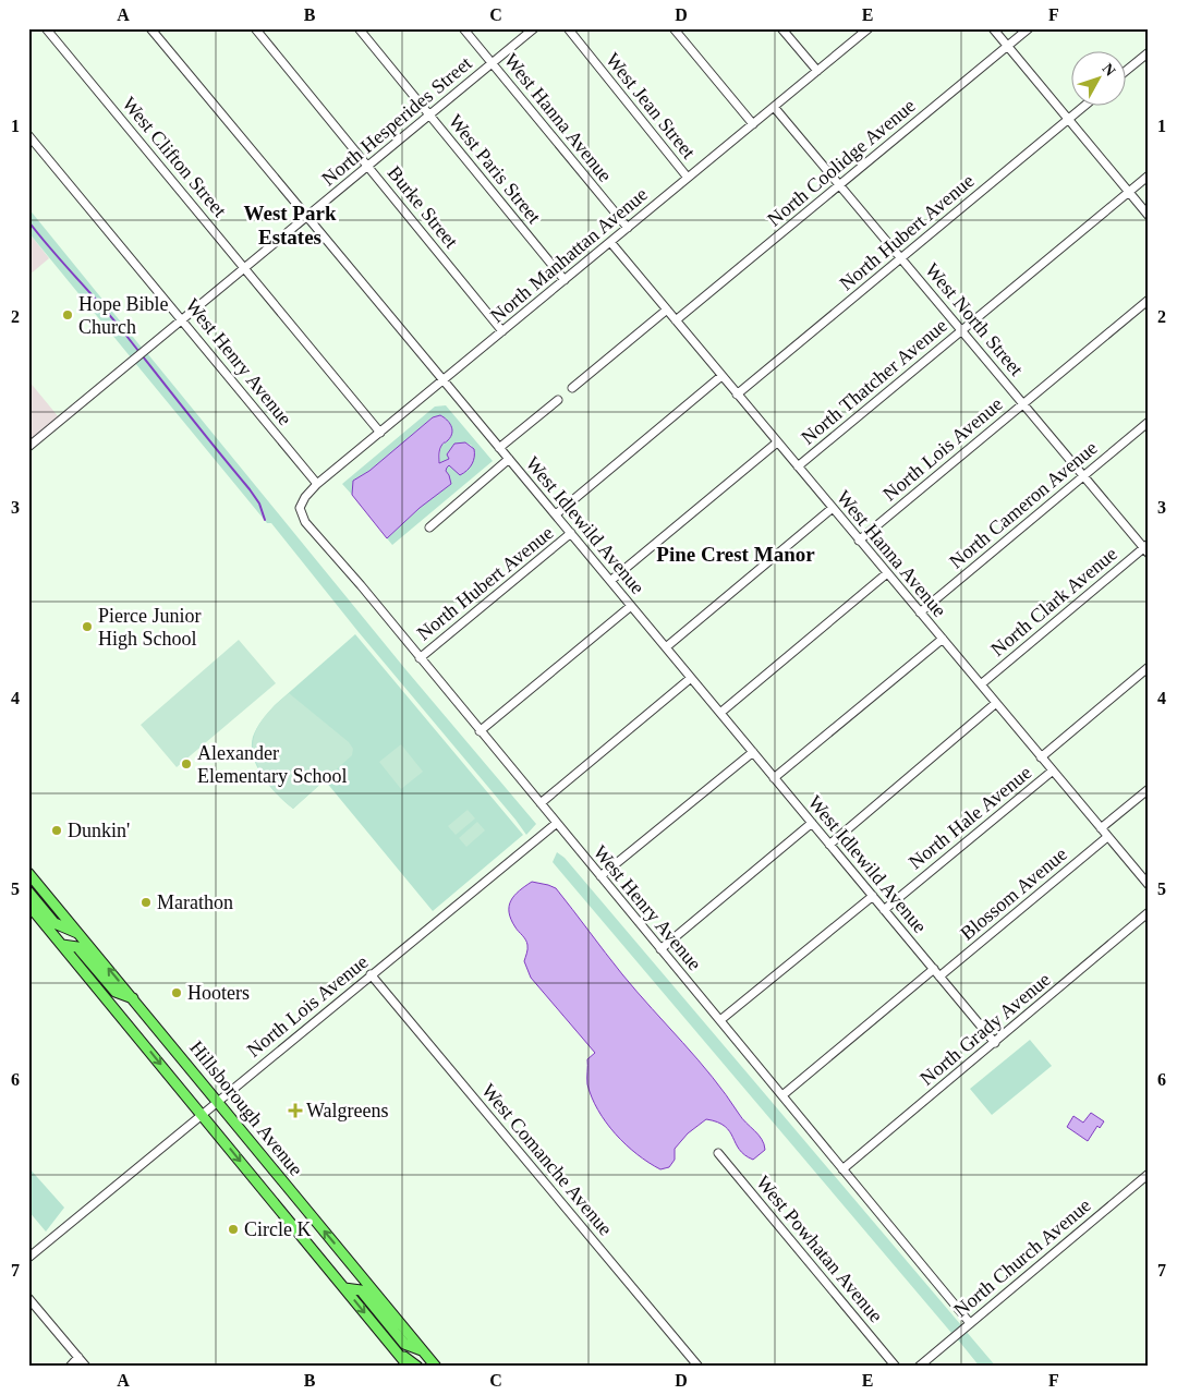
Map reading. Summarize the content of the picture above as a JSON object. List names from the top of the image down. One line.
{"streets":{"main road":["Hillsborough Avenue"],"street":["West Jean Street","West Hanna Avenue","North Hesperides Street","West Clifton Street","North Coolidge Avenue","West Paris Street","Burke Street","North Hubert Avenue","North Manhattan Avenue","West North Street","West Henry Avenue","North Thatcher Avenue","North Lois Avenue","North Cameron Avenue","West Idlewild Avenue","North Clark Avenue","North Hale Avenue","Blossom Avenue","North Grady Avenue","West Comanche Avenue","West Powhatan Avenue","North Church Avenue"]},"crossings":[["West Jean Street","North Manhattan Avenue"],["West Hanna Avenue","North Hesperides Street"],["West Hanna Avenue","North Coolidge Avenue"],["West Hanna Avenue","North Hubert Avenue"],["West Hanna Avenue","North Manhattan Avenue"],["West Hanna Avenue","North Thatcher Avenue"],["West Hanna Avenue","North Lois Avenue"],["West Hanna Avenue","North Cameron Avenue"],["West Hanna Avenue","North Clark Avenue"],["West Hanna Avenue","North Hale Avenue"],["West Hanna Avenue","Blossom Avenue"],["North Hesperides Street","West Clifton Street"],["North Hesperides Street","West Paris Street"],["North Hesperides Street","Burke Street"],["North Hesperides Street","West Henry Avenue"],["North Hesperides Street","West Idlewild Avenue"],["West Clifton Street","North Manhattan Avenue"],["North Coolidge Avenue","West North Street"],["West Paris Street","North Manhattan Avenue"],["Burke Street","North Manhattan Avenue"],["North Hubert Avenue","West North Street"],["North Hubert Avenue","West Henry Avenue"],["North Hubert Avenue","West Idlewild Avenue"],["North Manhattan Avenue","West North Street"],["North Manhattan Avenue","West Henry Avenue"],["North Manhattan Avenue","West Idlewild Avenue"],["West North Street","North Thatcher Avenue"],["West North Street","North Lois Avenue"],["West North Street","North Cameron Avenue"],["West North Street","North Clark Avenue"],["West Henry Avenue","North Lois Avenue"],["West Henry Avenue","North Grady Avenue"],["West Henry Avenue","North Church Avenue"],["North Thatcher Avenue","West Idlewild Avenue"],["North Lois Avenue","Hillsborough Avenue"],["North Lois Avenue","West Comanche Avenue"],["West Idlewild Avenue","North Hale Avenue"],["West Idlewild Avenue","Blossom Avenue"],["West Idlewild Avenue","North Grady Avenue"]],"districts":["West Park Estates","Pine Crest Manor"],"places":{"other":["Hope Bible Church","Pierce Junior High School","Alexander Elementary School","Dunkin'","Marathon","Hooters","Circle K"],"health":["Walgreens"]},"north":"top right","grid":{"columns":["A","B","C","D","E","F"],"rows":["1","2","3","4","5","6","7"]}}
